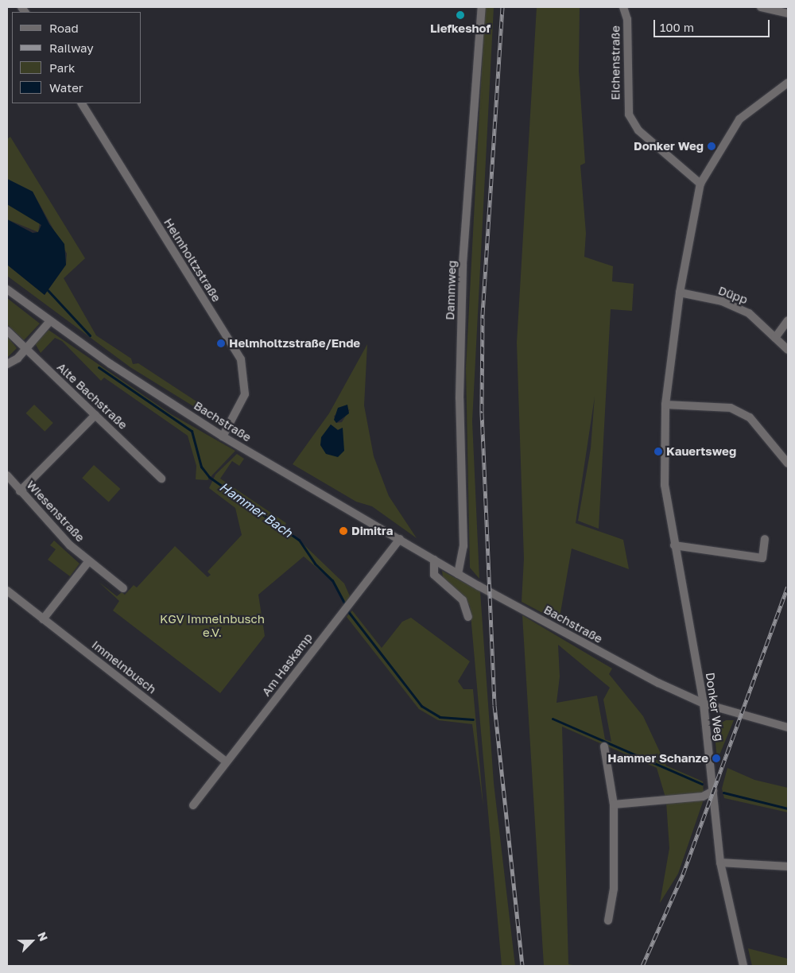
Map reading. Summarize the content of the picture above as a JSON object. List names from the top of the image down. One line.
{"streets":{"street":["Eichenstraße","Helmholtzstraße","Dammweg","Düpp","Alte Bachstraße","Bachstraße","Wiesenstraße","Am Haskamp","Immelnbusch","Donker Weg"]},"crossings":[["Eichenstraße","Donker Weg"],["Helmholtzstraße","Bachstraße"],["Dammweg","Bachstraße"],["Düpp","Donker Weg"],["Bachstraße","Am Haskamp"],["Bachstraße","Donker Weg"],["Am Haskamp","Immelnbusch"]],"water":["Hammer Bach"],"parks":["KGV Immelnbusch e.V."],"places":["Liefkeshof","Donker Weg","Helmholtzstraße/Ende","Kauertsweg","Dimitra","Hammer Schanze"],"legend":["Road","Railway","Park","Water"],"scale_bar":"100 m","north":"top right"}
